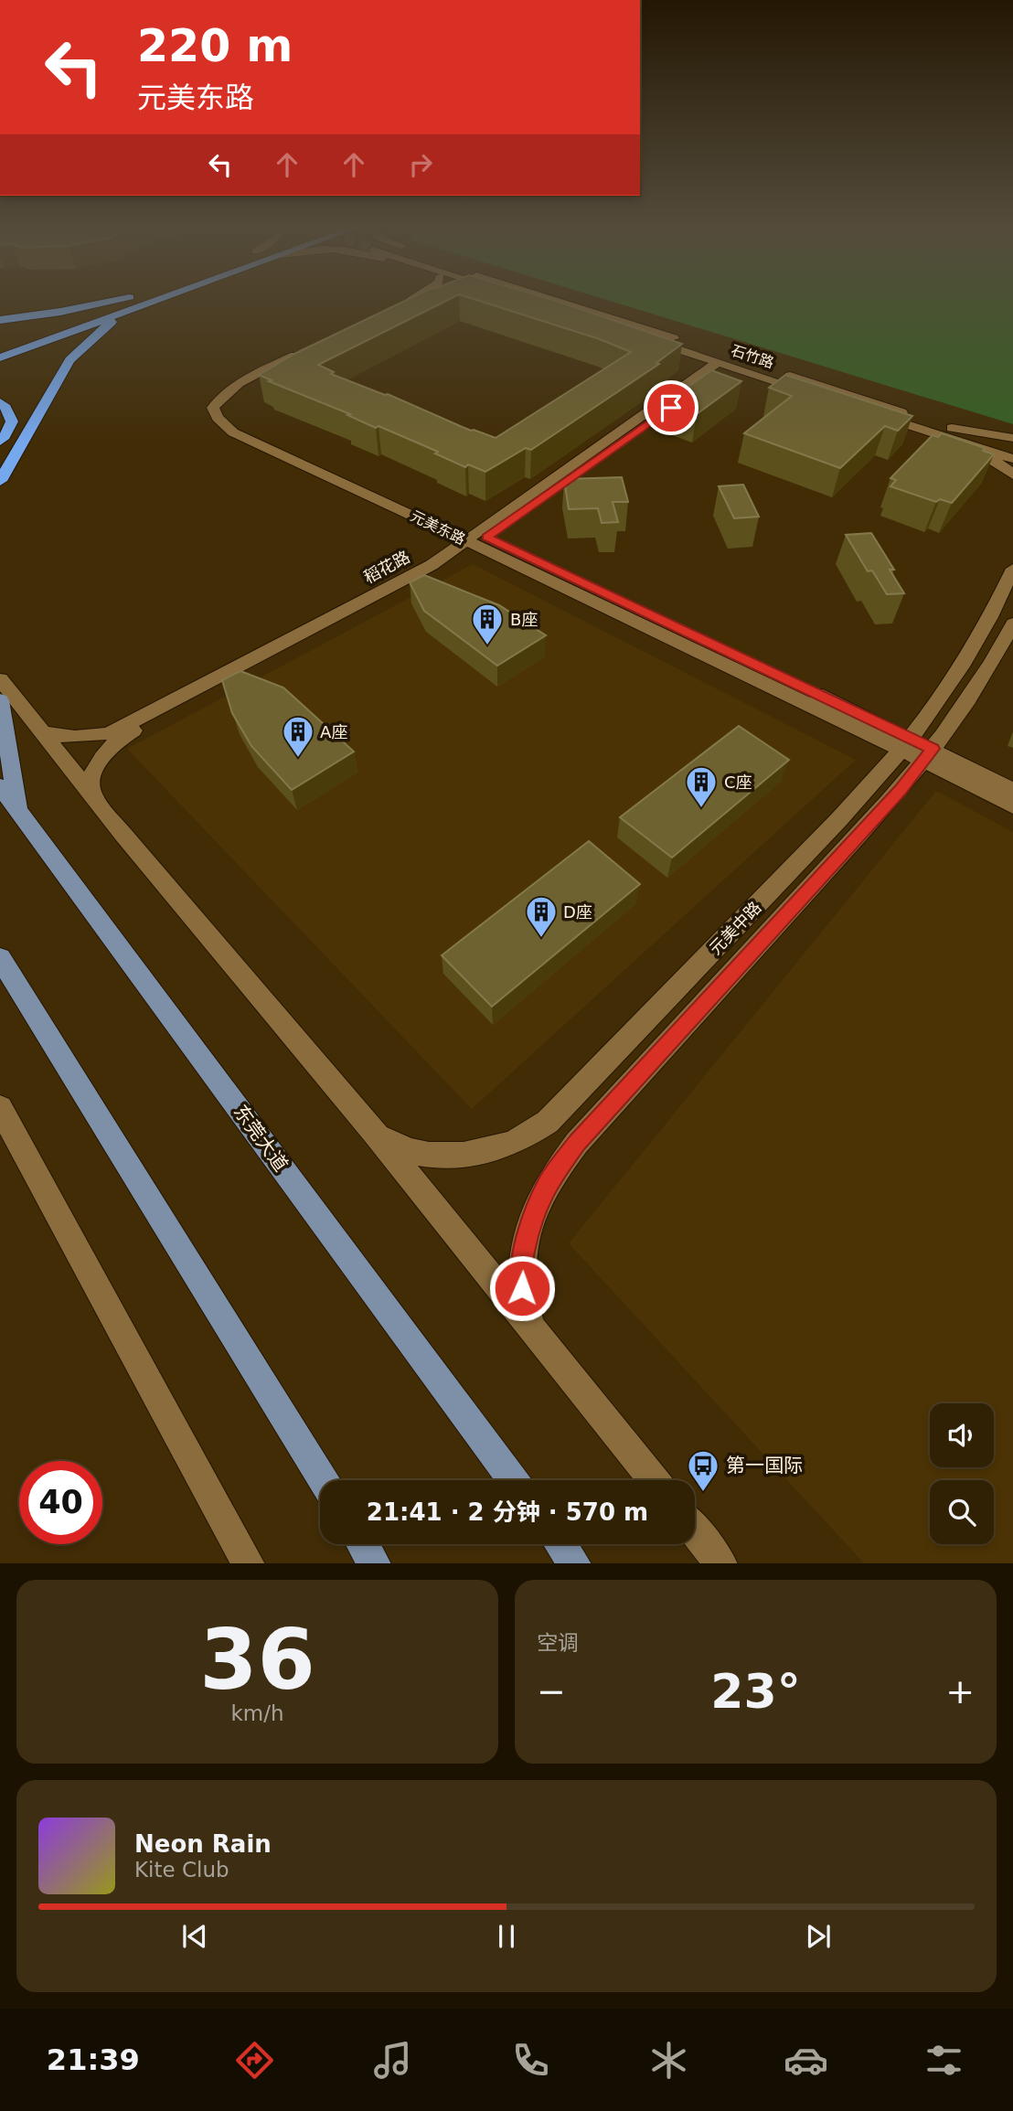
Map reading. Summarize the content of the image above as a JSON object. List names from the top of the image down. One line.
{"streets":{"main road":["东莞大道"],"street":["石竹路","元美东路","稻花路","元美中路"]},"crossings":[["石竹路","稻花路"],["元美东路","稻花路"],["元美东路","元美中路"]],"places":{"building":["B座","A座","C座","D座"],"bus stop":["第一国际"]},"page":{"turn":["220 m","元美东路"],"limit":"40","trip":"21:41 · 2 分钟 · 570 m","tile":[["36","km/h"],"空调"],"heat":["−","23°","+"],"song":["Neon Rain","Kite Club"],"tabs":"21:39"}}
